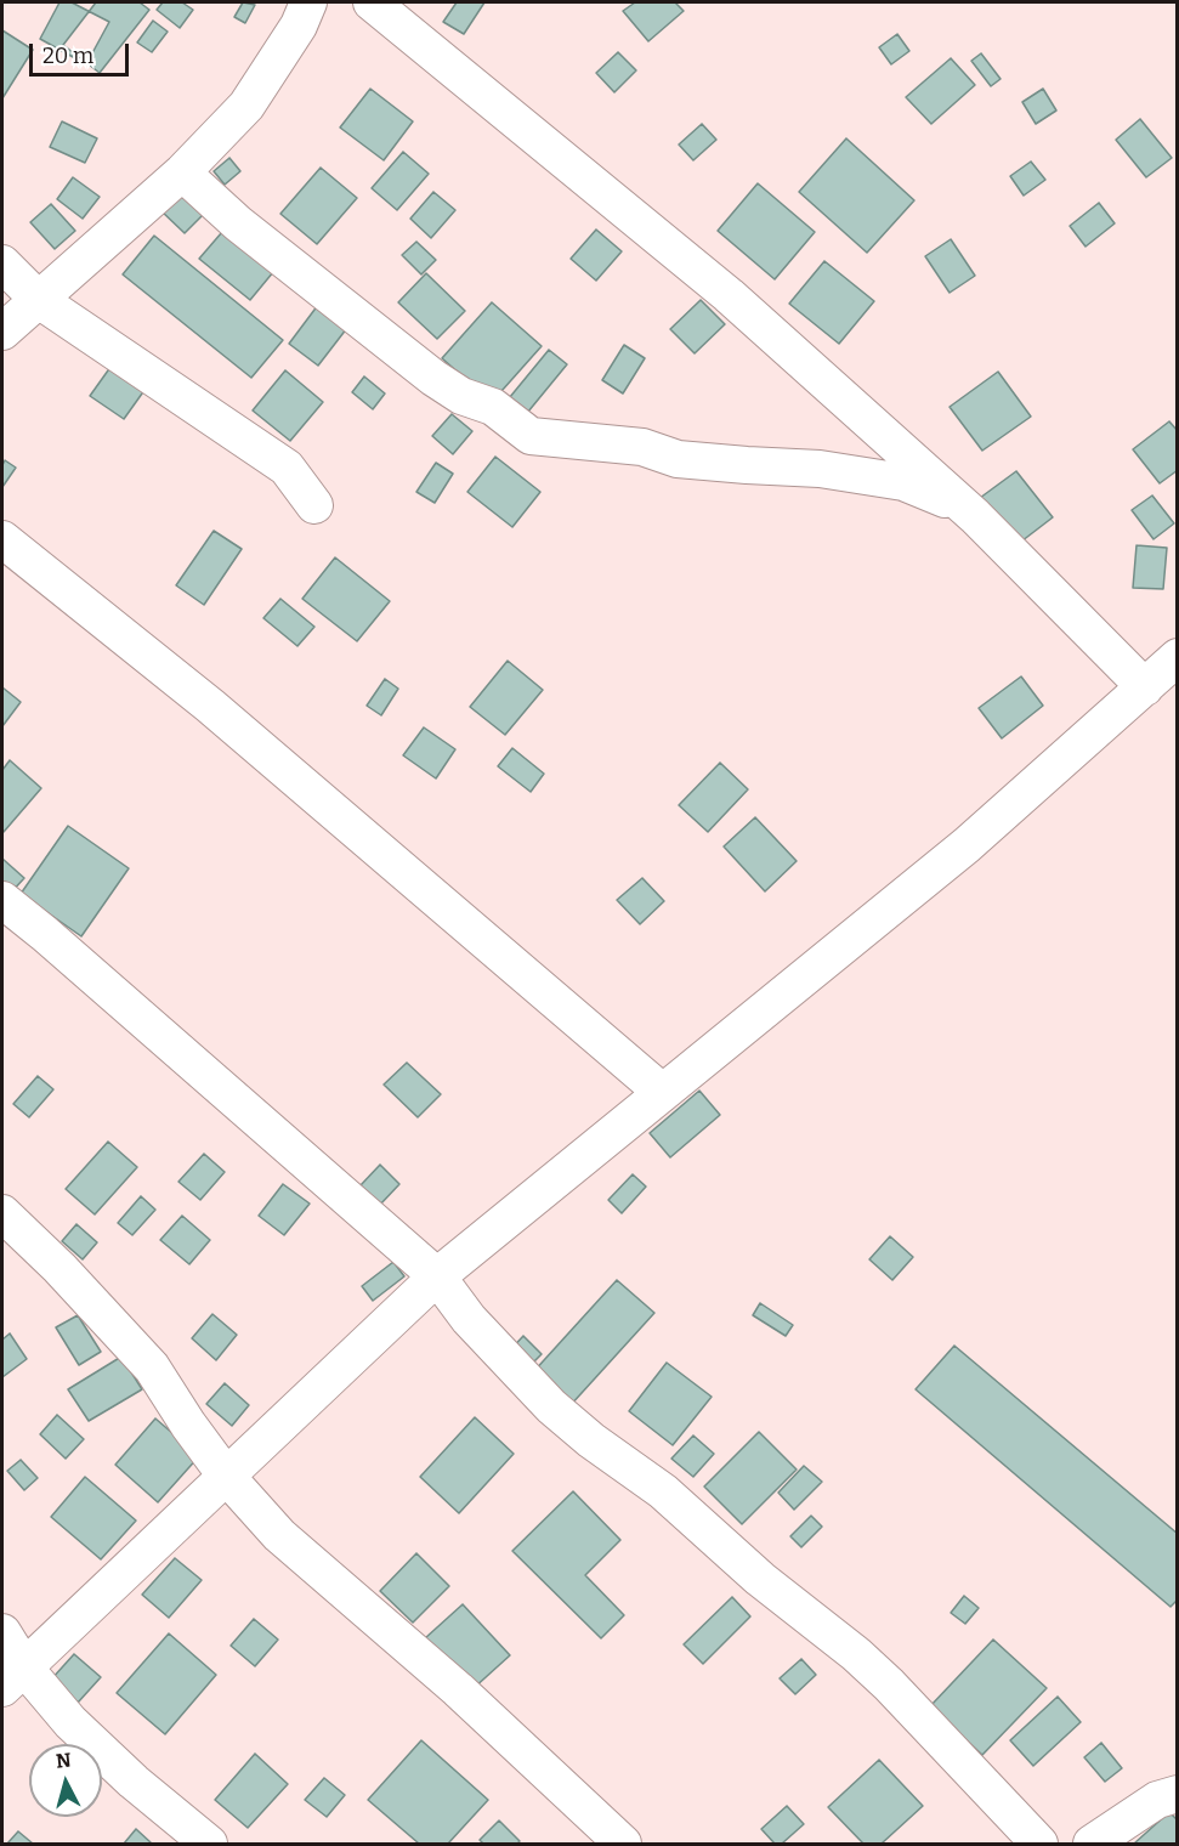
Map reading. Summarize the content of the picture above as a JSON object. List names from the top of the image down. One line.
{"scale_bar":"20 m","north":"top"}
